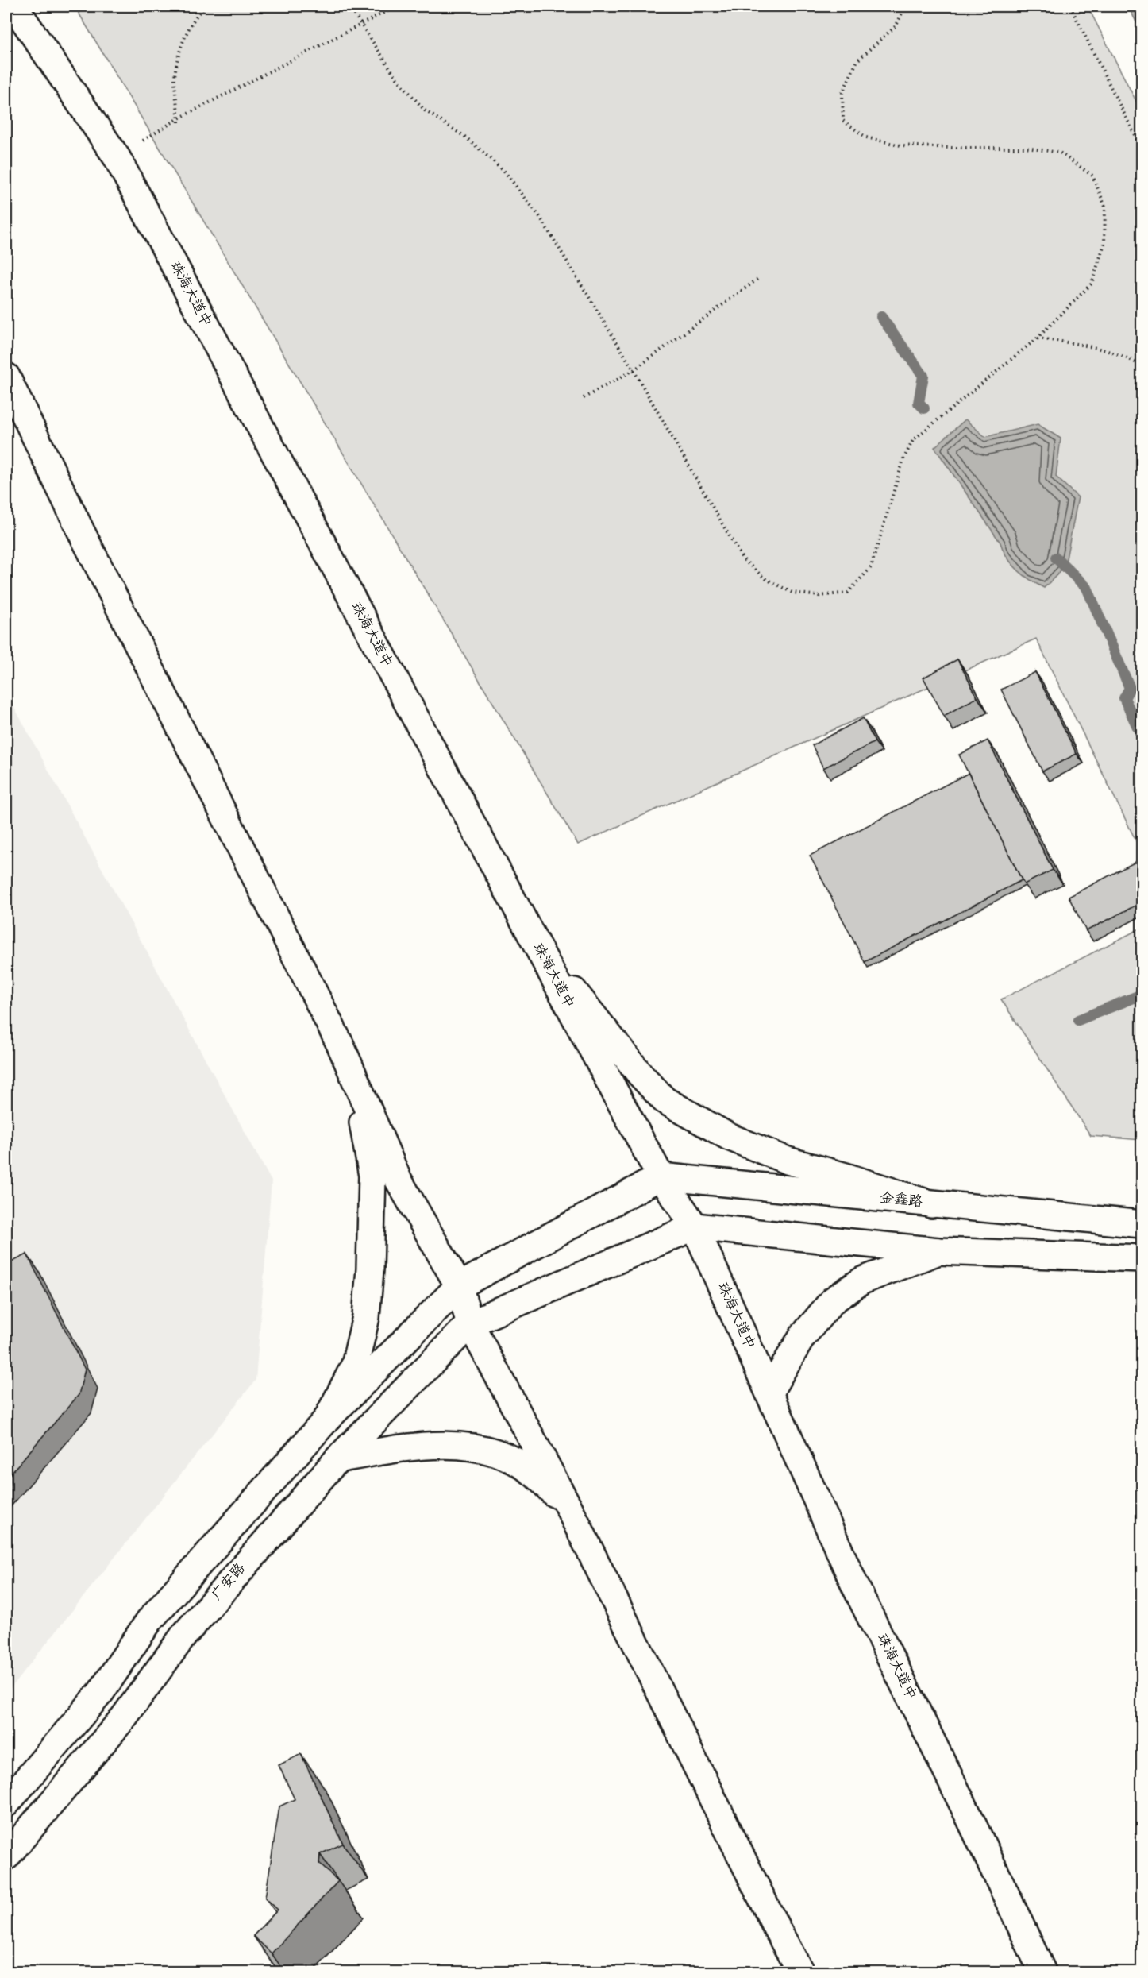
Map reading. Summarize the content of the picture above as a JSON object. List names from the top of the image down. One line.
{"streets":{"main road":["珠海大道中","金鑫路","广安路"]},"crossings":[["珠海大道中","金鑫路"]]}
